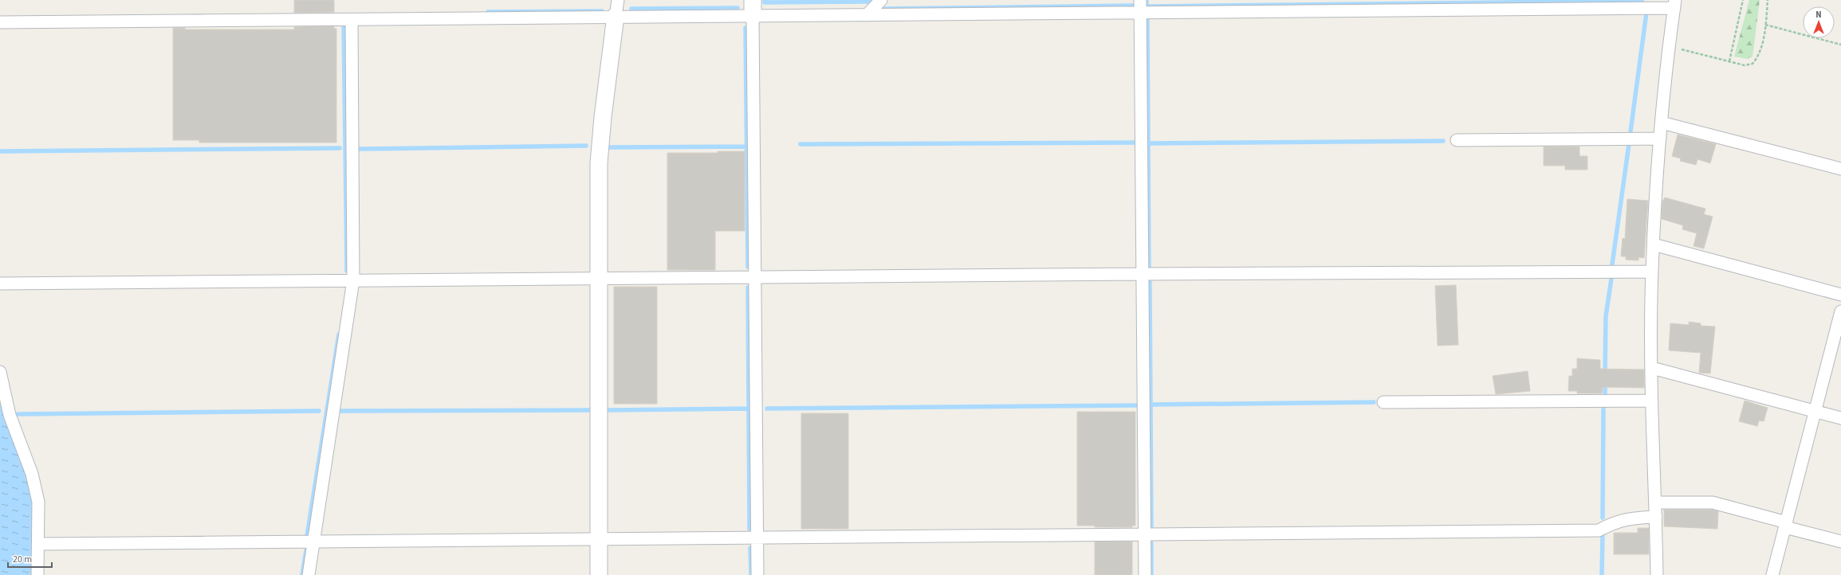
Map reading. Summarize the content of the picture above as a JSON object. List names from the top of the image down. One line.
{"scale_bar":"20 m","north":"top"}
